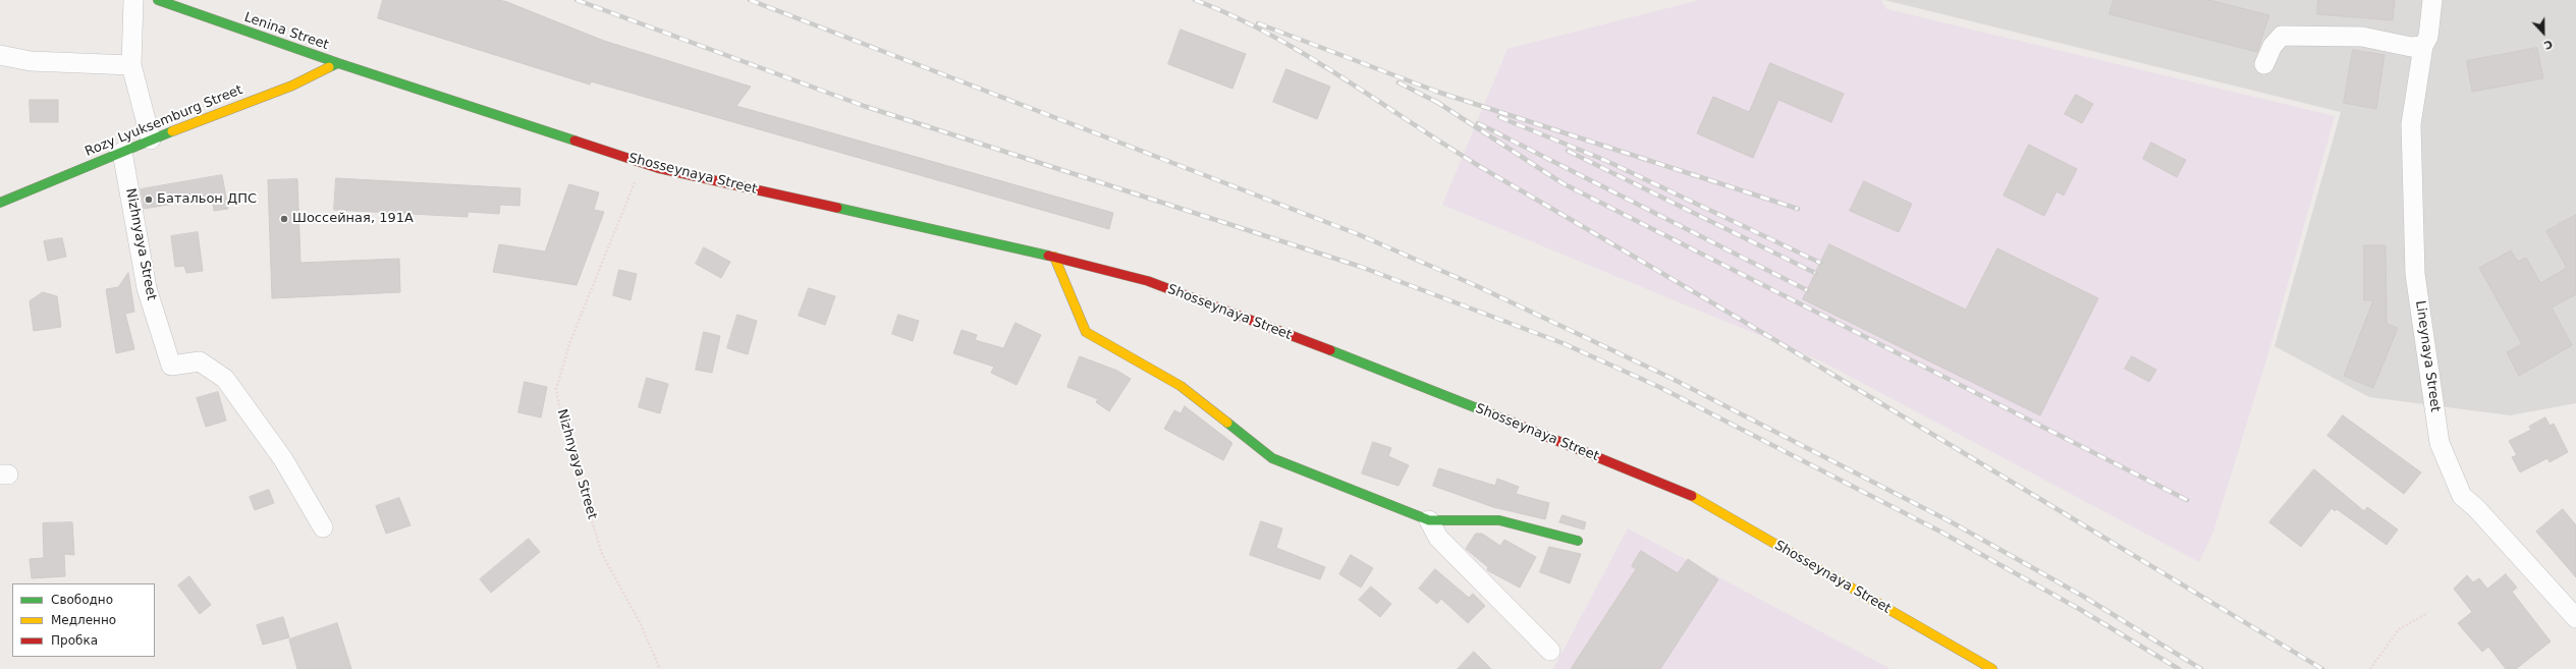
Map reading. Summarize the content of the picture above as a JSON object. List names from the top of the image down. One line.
{"streets":{"main road":["Lenina Street","Rozy Lyuksemburg Street","Shosseynaya Street"],"street":["Nizhnyaya Street","Lineynaya Street"]},"crossings":[["Lenina Street","Rozy Lyuksemburg Street"],["Lenina Street","Shosseynaya Street"],["Rozy Lyuksemburg Street","Shosseynaya Street"],["Rozy Lyuksemburg Street","Nizhnyaya Street"],["Shosseynaya Street","Nizhnyaya Street"]],"places":["Батальон ДПС","Шоссейная, 191А"],"legend":["Свободно","Медленно","Пробка"],"north":"bottom"}
